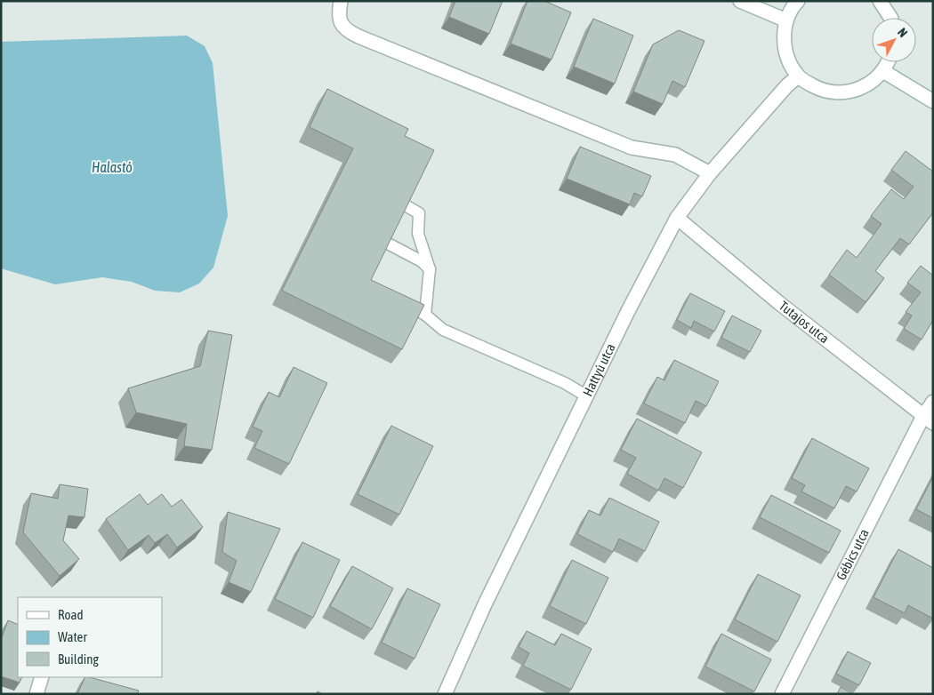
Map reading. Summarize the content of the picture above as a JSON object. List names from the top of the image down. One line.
{"streets":{"street":["Tutajos utca","Hattyú utca","Gébics utca"]},"crossings":[["Tutajos utca","Hattyú utca"],["Tutajos utca","Gébics utca"]],"water":["Halastó"],"legend":["Road","Water","Building"],"north":"top right"}
